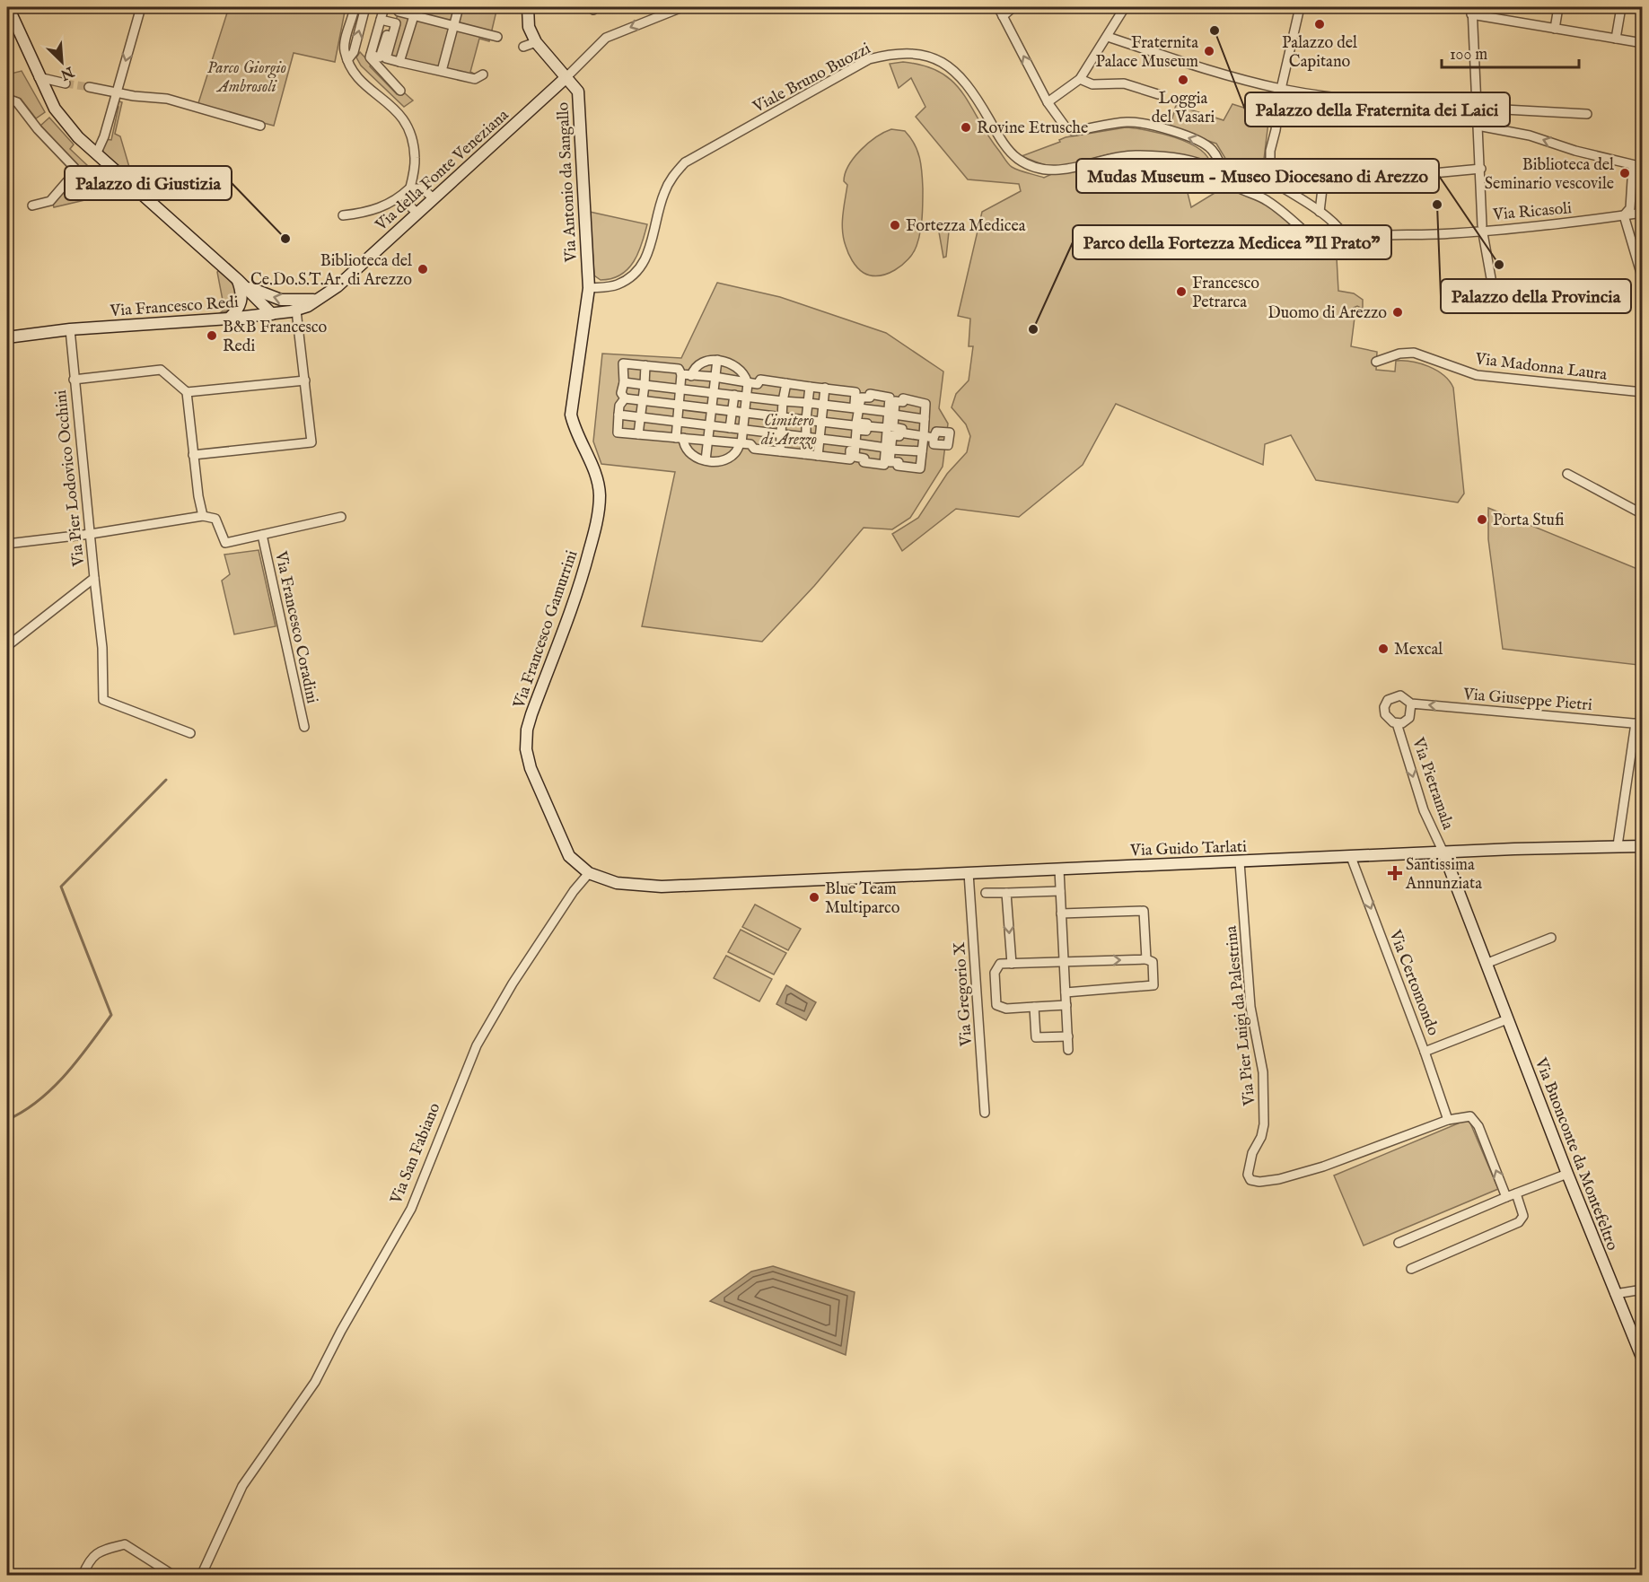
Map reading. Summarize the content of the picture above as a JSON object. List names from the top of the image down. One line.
{"streets":{"main road":["Via della Fonte Veneziana","Via Antonio da Sangallo","Via Francesco Redi","Via Francesco Gamurrini","Via Guido Tarlati","Via Buonconte da Montefeltro"],"street":["Viale Bruno Buozzi","Via Ricasoli","Via Madonna Laura","Via Pier Lodovico Occhini","Via Francesco Coradini","Via Giuseppe Pietri","Via Pietramala","Via Certomondo","Via Gregorio X","Via Pier Luigi da Palestrina","Via San Fabiano"]},"crossings":[["Viale Bruno Buozzi","Via Antonio da Sangallo"],["Viale Bruno Buozzi","Via Ricasoli"],["Viale Bruno Buozzi","Via Francesco Gamurrini"],["Via della Fonte Veneziana","Via Antonio da Sangallo"],["Via della Fonte Veneziana","Via Francesco Redi"],["Via Antonio da Sangallo","Via Francesco Gamurrini"],["Via Francesco Redi","Via Pier Lodovico Occhini"],["Via Francesco Gamurrini","Via San Fabiano"],["Via Giuseppe Pietri","Via Pietramala"],["Via Pietramala","Via Guido Tarlati"],["Via Pietramala","Via Buonconte da Montefeltro"],["Via Guido Tarlati","Via Certomondo"],["Via Guido Tarlati","Via Gregorio X"],["Via Guido Tarlati","Via Pier Luigi da Palestrina"],["Via Guido Tarlati","Via Buonconte da Montefeltro"],["Via Certomondo","Via Pier Luigi da Palestrina"]],"one_way":["Via Giuseppe Pietri","Via Pietramala","Via Certomondo"],"parks":["Parco Giorgio Ambrosoli","Cimitero di Arezzo"],"places":{"other":["Palazzo del Capitano","Palazzo della Fraternita dei Laici","Fraternita Palace Museum","Loggia del Vasari","Rovine Etrusche","Biblioteca del Seminario vescovile","Palazzo della Provincia","Fortezza Medicea","Palazzo di Giustizia","Mudas Museum - Museo Diocesano di Arezzo","Biblioteca del Ce.Do.S.T.Ar. di Arezzo","Francesco Petrarca","Duomo di Arezzo","Parco della Fortezza Medicea \"Il Prato\"","B&B Francesco Redi","Porta Stufi","Mexcal","Blue Team Multiparco"],"health":["Santissima Annunziata"]},"scale_bar":"100 m","north":"bottom right"}
